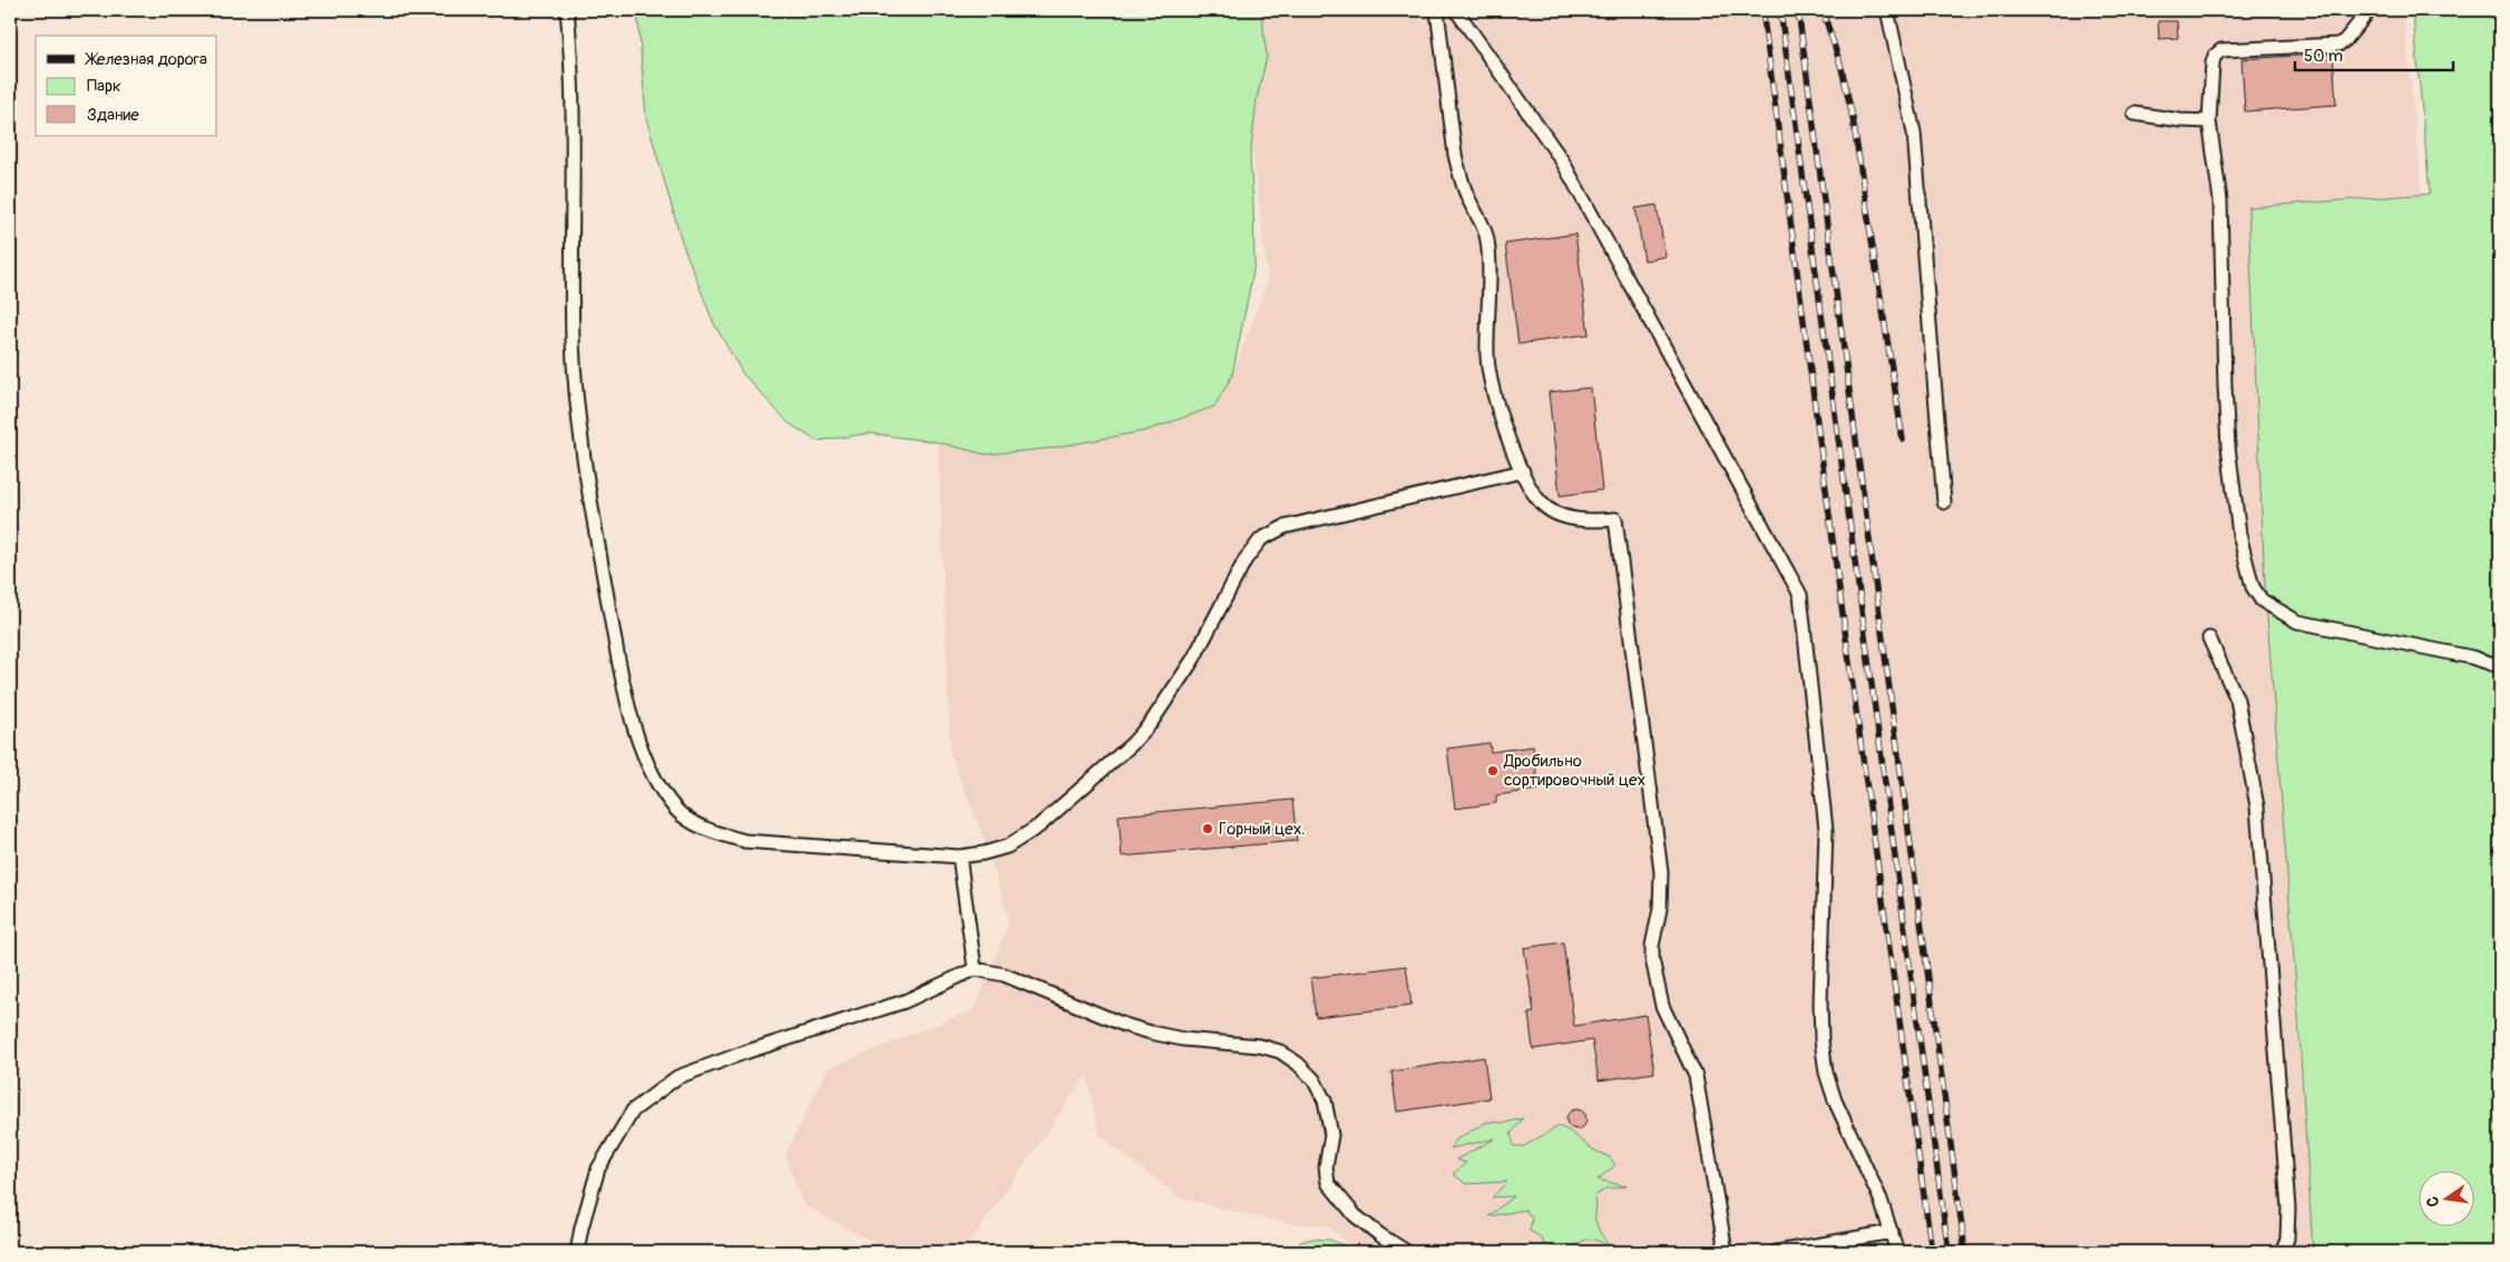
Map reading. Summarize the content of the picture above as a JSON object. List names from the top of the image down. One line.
{"places":["Дробильно сортировочный цех","Горный цех."],"legend":["Железная дорога","Парк","Здание"],"scale_bar":"50 m","north":"left"}
